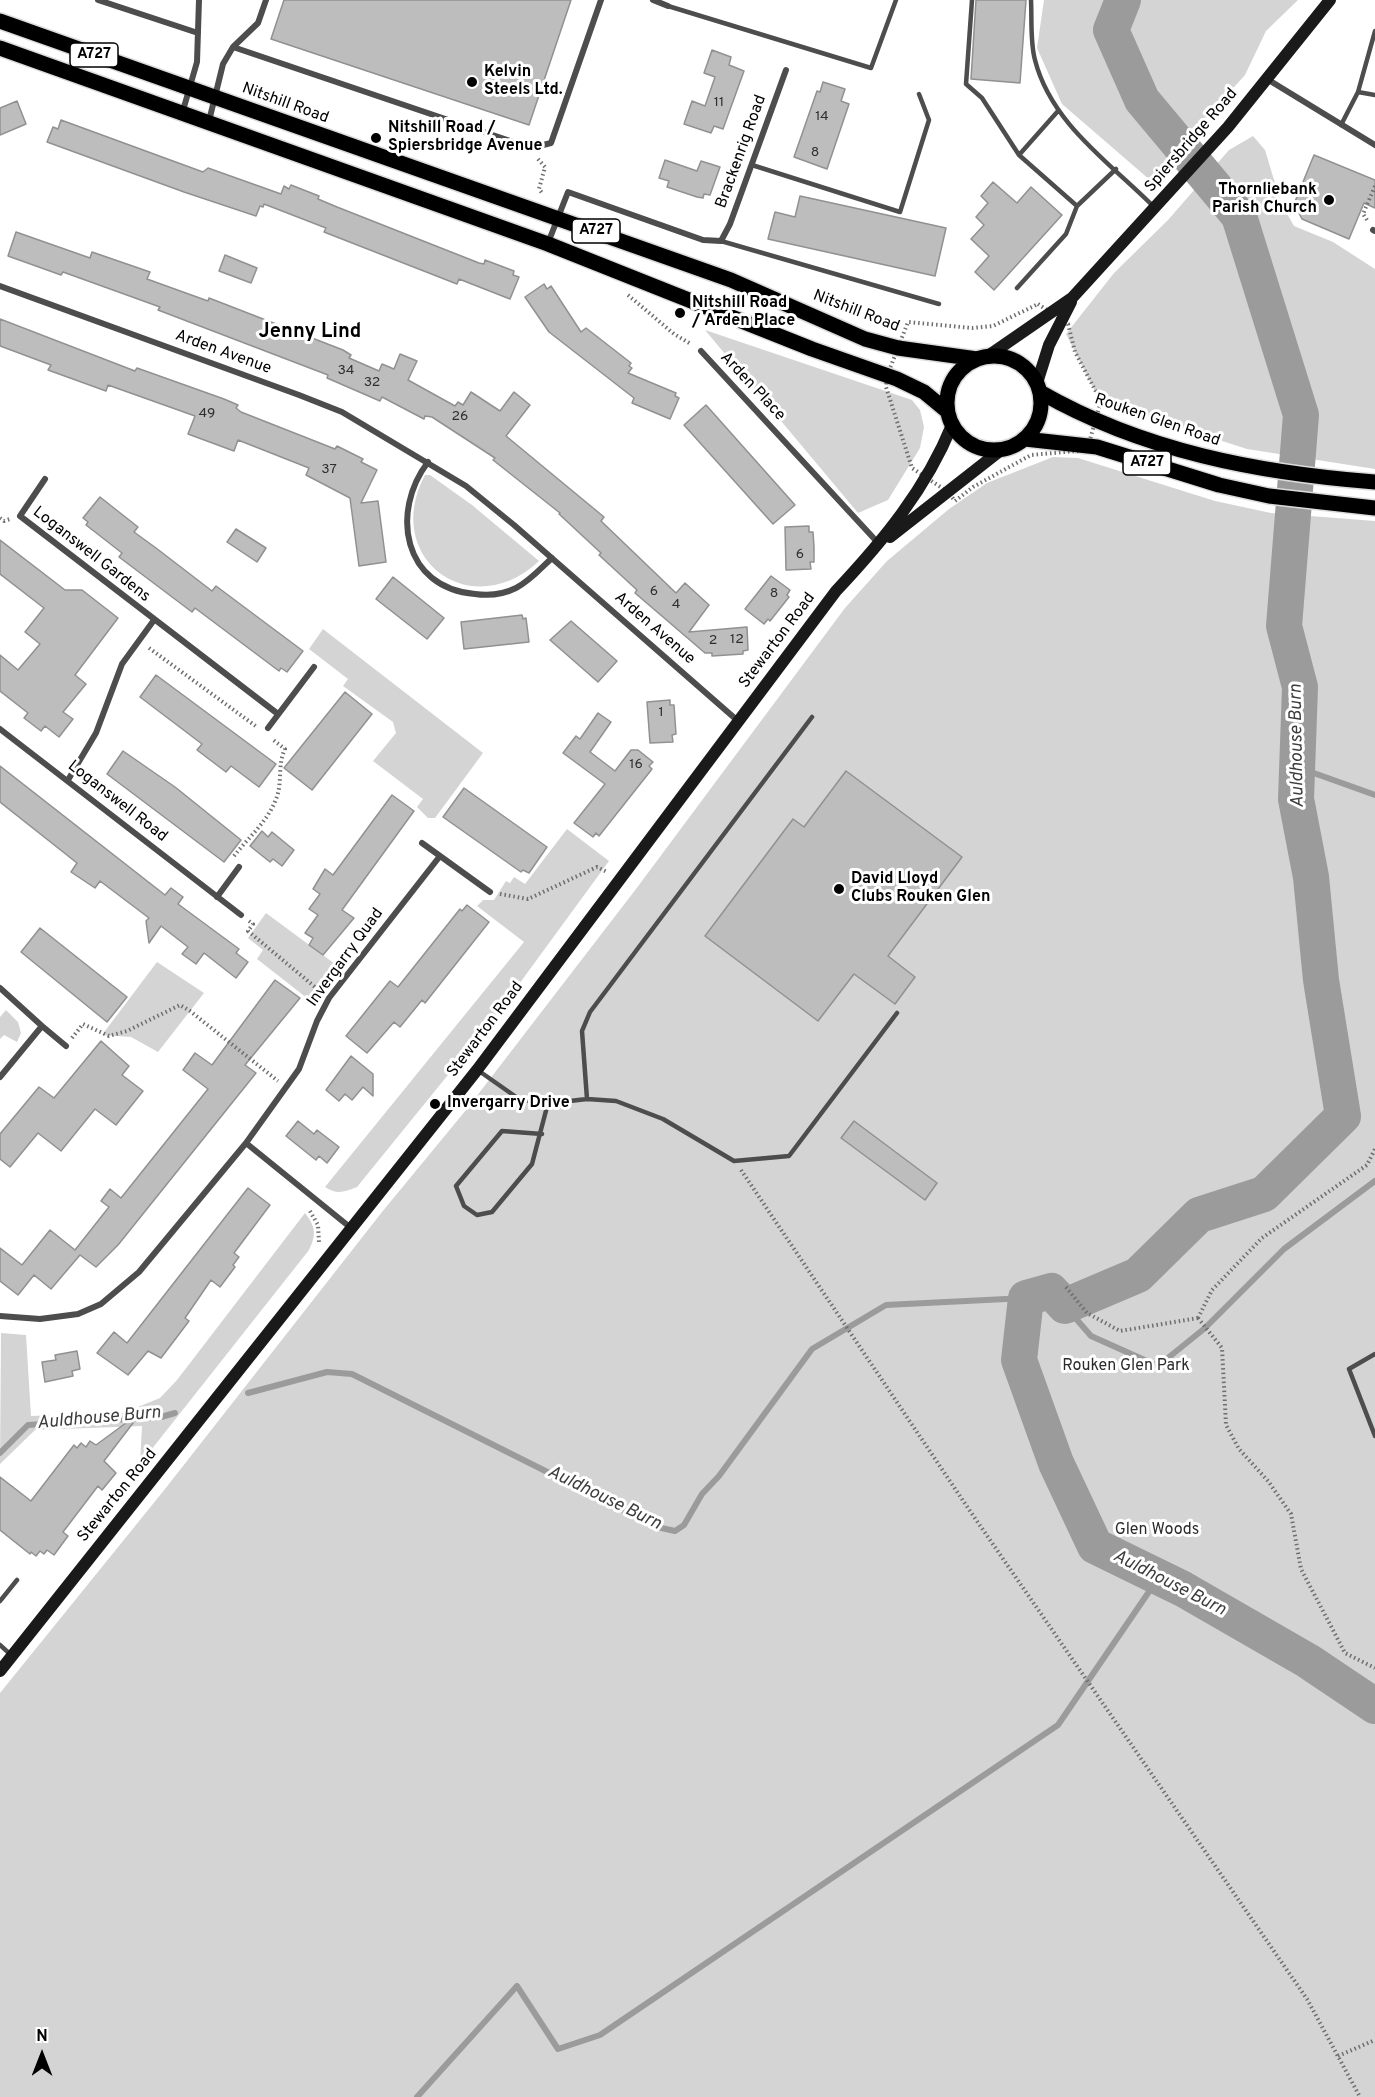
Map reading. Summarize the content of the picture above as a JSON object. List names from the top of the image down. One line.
{"streets":{"main road":["A727","Nitshill Road","Spiersbridge Road","Rouken Glen Road","Stewarton Road"],"street":["Brackenrig Road","Arden Avenue","Arden Place","Loganswell Gardens","Loganswell Road","Invergarry Quad"]},"crossings":[["A727","Nitshill Road"],["A727","Spiersbridge Road"],["A727","Rouken Glen Road"],["A727","Stewarton Road"],["Nitshill Road","Spiersbridge Road"],["Nitshill Road","Rouken Glen Road"],["Nitshill Road","Stewarton Road"],["Spiersbridge Road","Rouken Glen Road"],["Spiersbridge Road","Stewarton Road"],["Arden Avenue","Stewarton Road"],["Arden Place","Stewarton Road"],["Rouken Glen Road","Stewarton Road"],["Loganswell Gardens","Loganswell Road"]],"districts":["Jenny Lind"],"water":["Auldhouse Burn"],"parks":["Rouken Glen Park","Glen Woods"],"places":["Kelvin Steels Ltd.","Nitshill Road / Spiersbridge Avenue","Thornliebank Parish Church","Nitshill Road / Arden Place","David Lloyd Clubs Rouken Glen","Invergarry Drive"],"house_numbers":["11","14","8","34","32","49","26","37","6","6","8","4","12","2","1","16"],"north":"top"}
